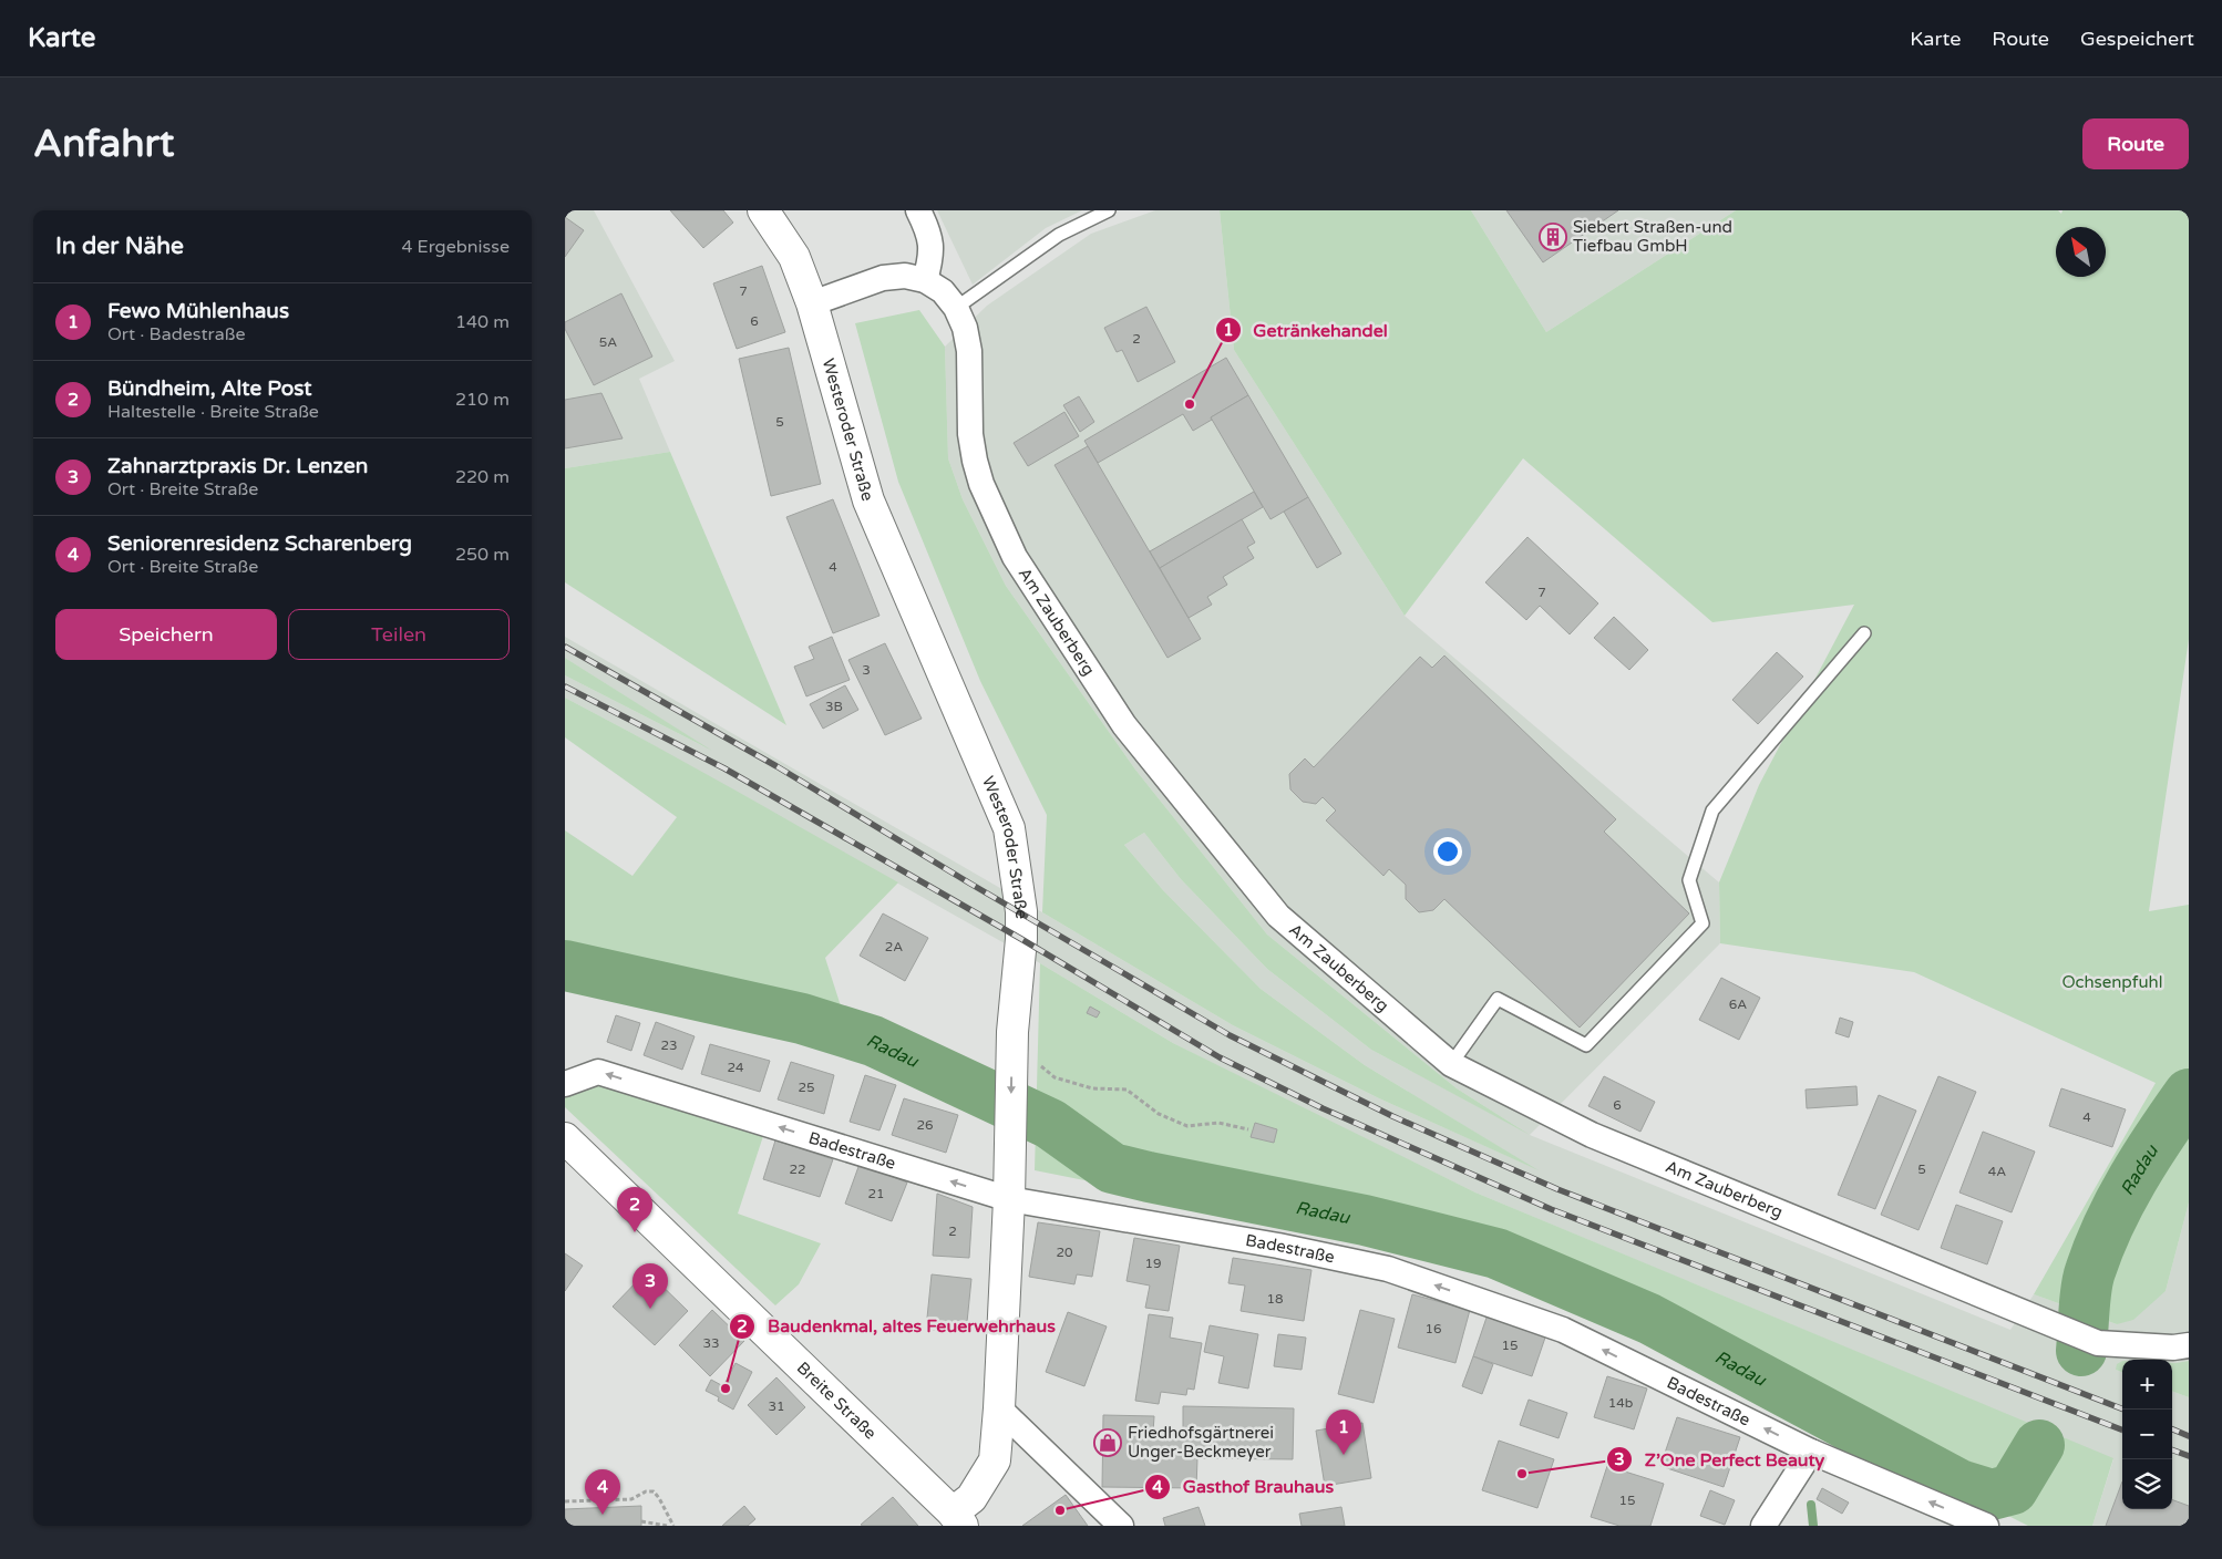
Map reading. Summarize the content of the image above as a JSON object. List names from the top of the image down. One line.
{"streets":{"street":["Westeroder Straße","Am Zauberberg","Badestraße","Breite Straße"]},"crossings":[["Westeroder Straße","Am Zauberberg"],["Westeroder Straße","Badestraße"],["Westeroder Straße","Breite Straße"]],"one_way":["Badestraße"],"water":["Radau"],"parks":["Ochsenpfuhl"],"places":{"building":["Siebert Straßen-und Tiefbau GmbH"],"other":["Getränkehandel","Baudenkmal, altes Feuerwehrhaus","Z’One Perfect Beauty","Gasthof Brauhaus"],"shop":["Friedhofsgärtnerei Unger-Beckmeyer"]},"house_numbers":["7","6","2","5A","5","4","7","3","3B","2A","6A","23","24","25","6","4","26","22","5","4A","21","2","20","19","18","16","33","15","14b","31","15"],"north":"top left","page":{"header":"Karte","nav":["Karte","Route","Gespeichert"],"buttons":["Route",["Speichern","Teilen"]],"title":"Anfahrt","heading":["In der Nähe","4 Ergebnisse"],"list":[{"mark":"1","name":"Fewo Mühlenhaus","note":"Ort · Badestraße","value":"140 m"},{"mark":"2","name":"Bündheim, Alte Post","note":"Haltestelle · Breite Straße","value":"210 m"},{"mark":"3","name":"Zahnarztpraxis Dr. Lenzen","note":"Ort · Breite Straße","value":"220 m"},{"mark":"4","name":"Seniorenresidenz Scharenberg","note":"Ort · Breite Straße","value":"250 m"}],"pins":["2","3","1","4"],"map_buttons":["+","−"]}}
